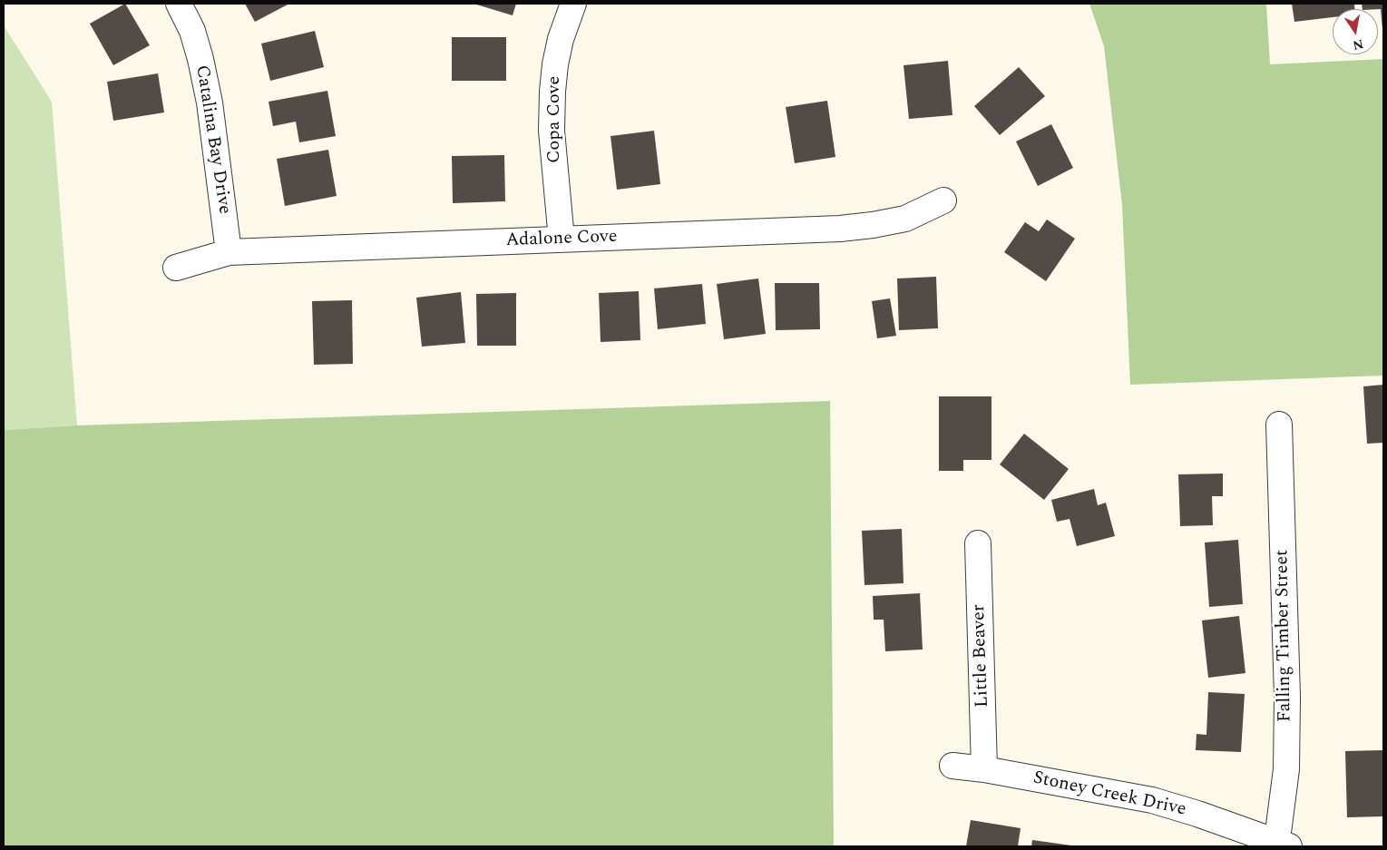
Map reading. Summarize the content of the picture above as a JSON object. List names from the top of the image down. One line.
{"streets":{"street":["Copa Cove","Catalina Bay Drive","Adalone Cove","Falling Timber Street","Little Beaver","Stoney Creek Drive"]},"crossings":[["Copa Cove","Adalone Cove"],["Catalina Bay Drive","Adalone Cove"],["Falling Timber Street","Stoney Creek Drive"],["Little Beaver","Stoney Creek Drive"]],"north":"bottom"}
